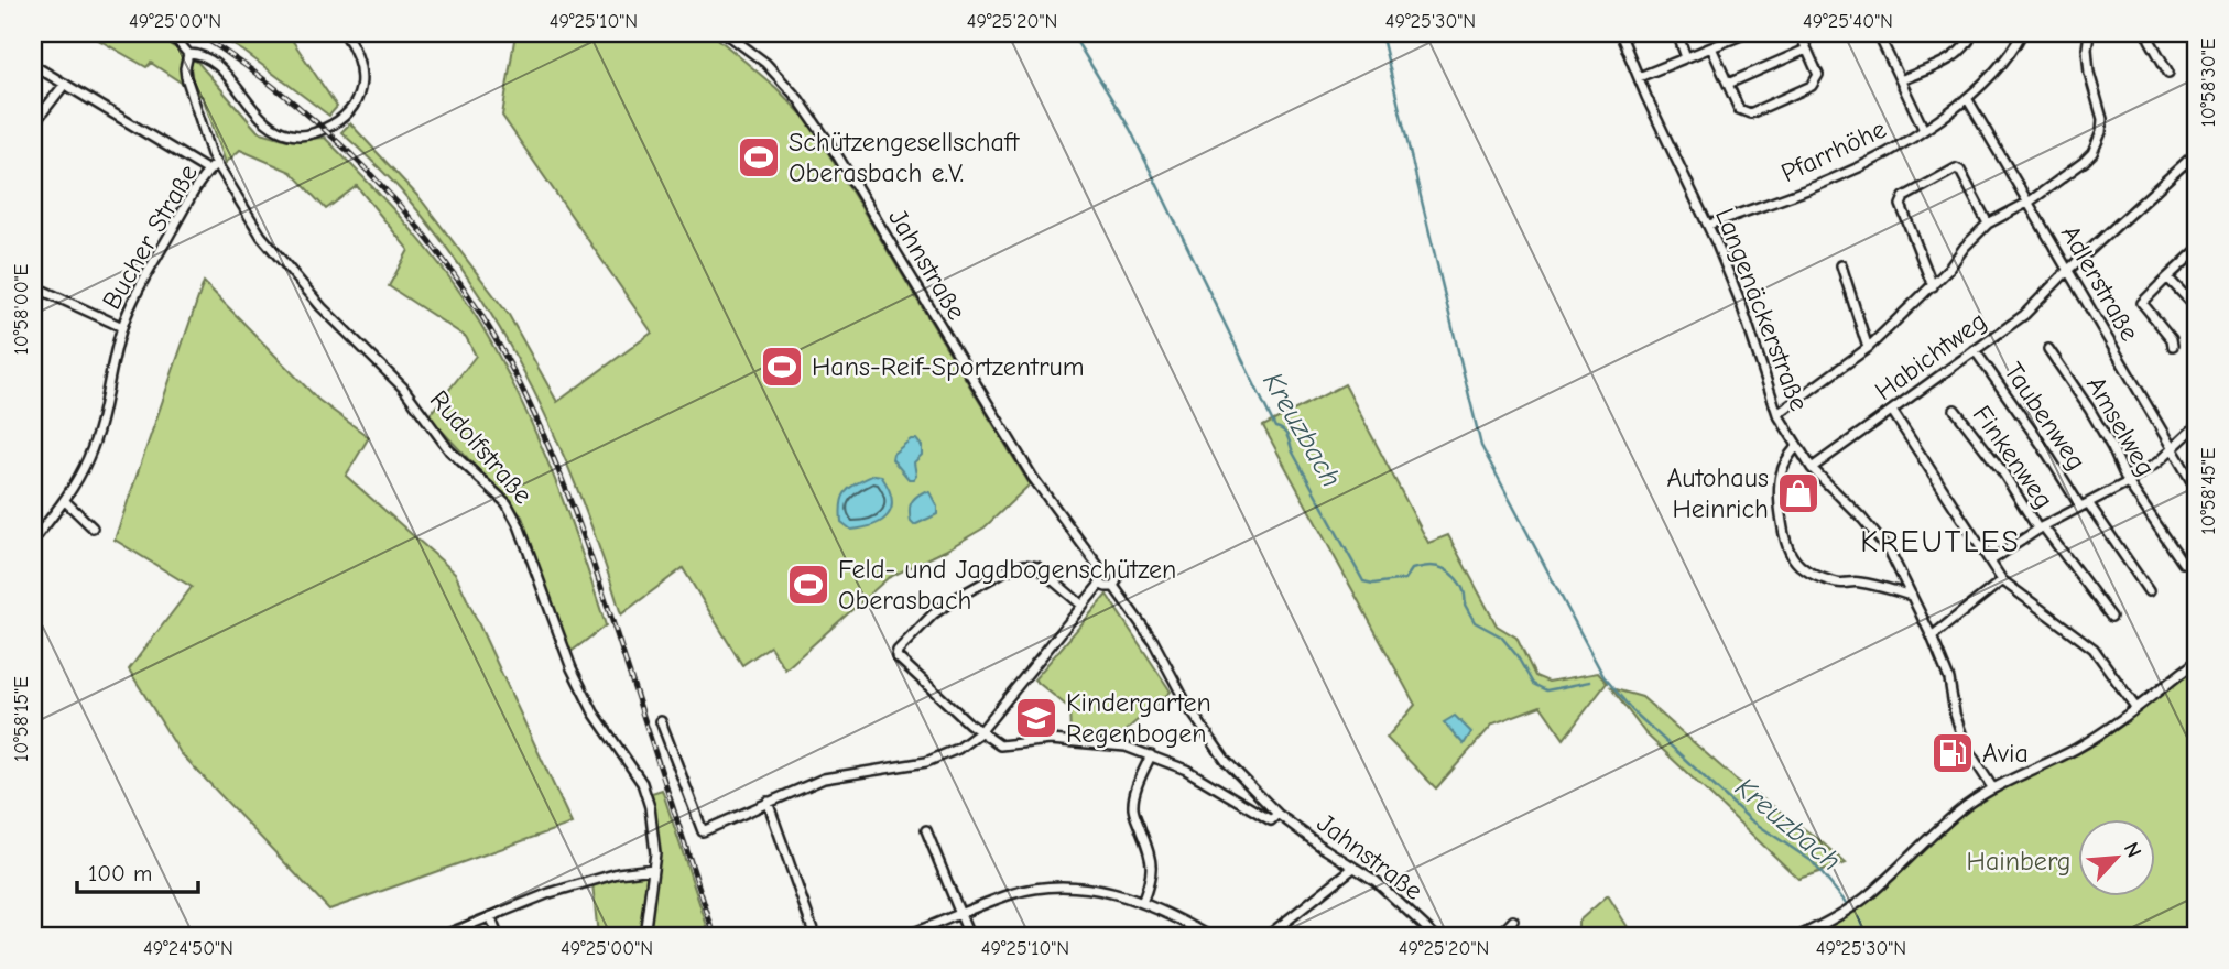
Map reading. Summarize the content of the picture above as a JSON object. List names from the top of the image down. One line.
{"streets":{"street":["Pfarrhöhe","Bucher Straße","Jahnstraße","Adlerstraße","Langenäckerstraße","Habichtweg","Taubenweg","Amselweg","Rudolfstraße","Finkenweg"]},"crossings":[["Pfarrhöhe","Adlerstraße"],["Pfarrhöhe","Langenäckerstraße"],["Bucher Straße","Rudolfstraße"],["Adlerstraße","Habichtweg"],["Langenäckerstraße","Habichtweg"],["Habichtweg","Taubenweg"]],"districts":["KREUTLES"],"water":["Kreuzbach"],"parks":["Hainberg"],"places":{"sports":["Schützengesellschaft Oberasbach e.V.","Hans-Reif-Sportzentrum","Feld- und Jagdbogenschützen Oberasbach"],"shop":["Autohaus Heinrich"],"school or university":["Kindergarten Regenbogen"],"fuel station":["Avia"]},"scale_bar":"100 m","north":"top right","coordinates":["49°25'00\"N","49°25'10\"N","49°25'20\"N","49°25'30\"N","49°25'40\"N","10°58'30\"E","10°58'00\"E","10°58'45\"E","10°58'15\"E","49°24'50\"N"]}
